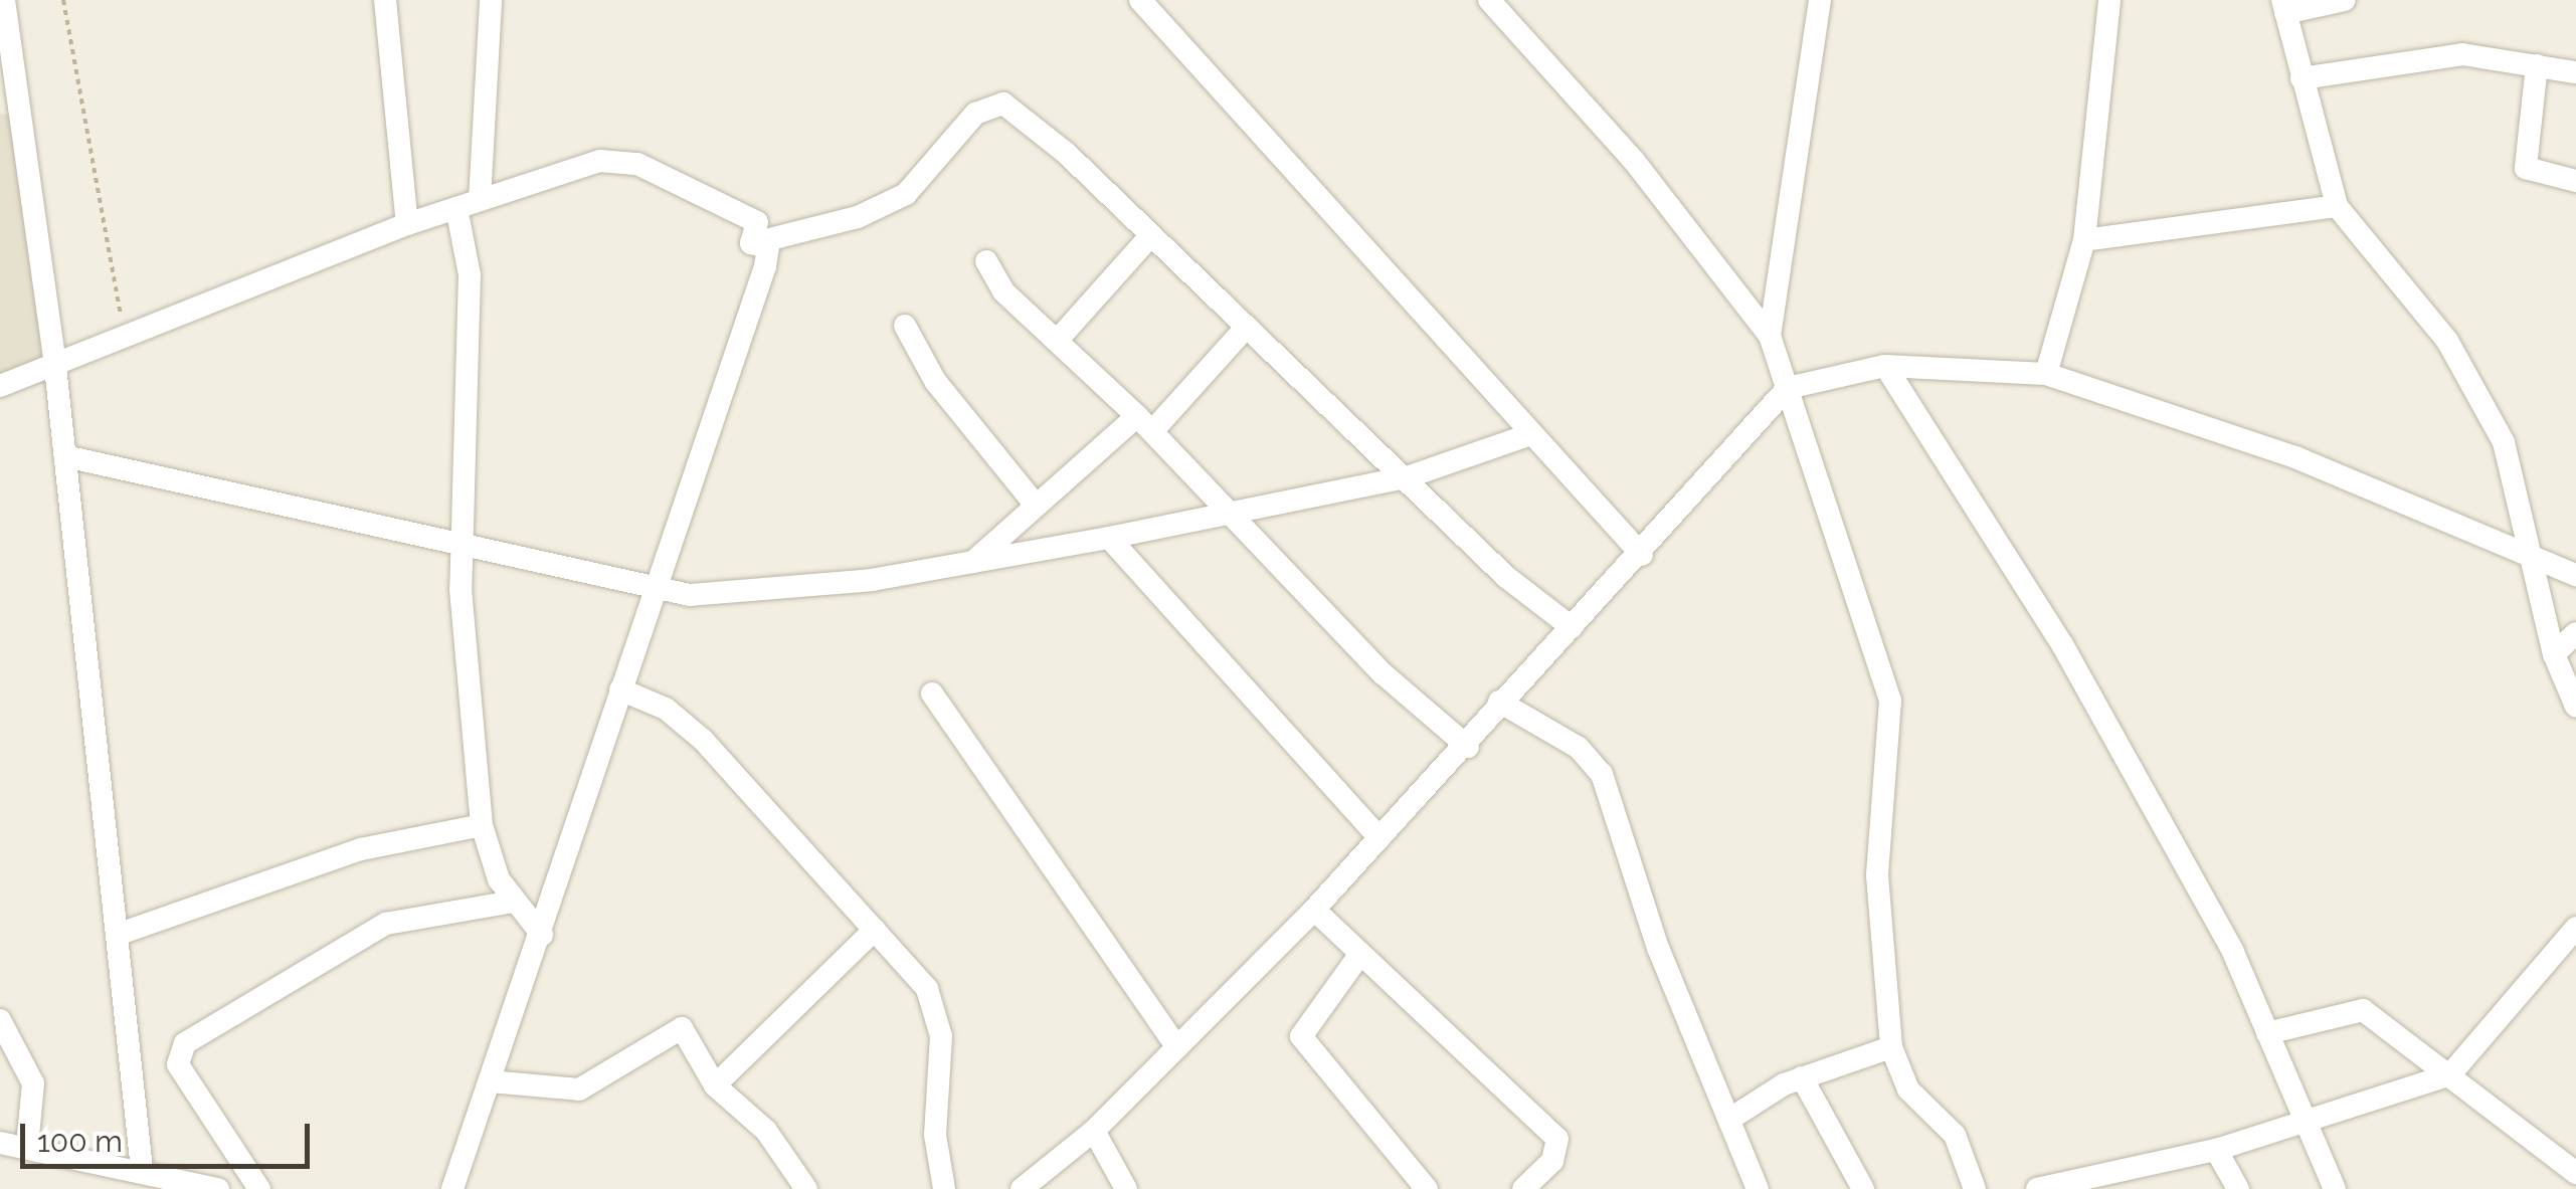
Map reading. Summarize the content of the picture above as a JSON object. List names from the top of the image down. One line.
{"scale_bar":"100 m"}
